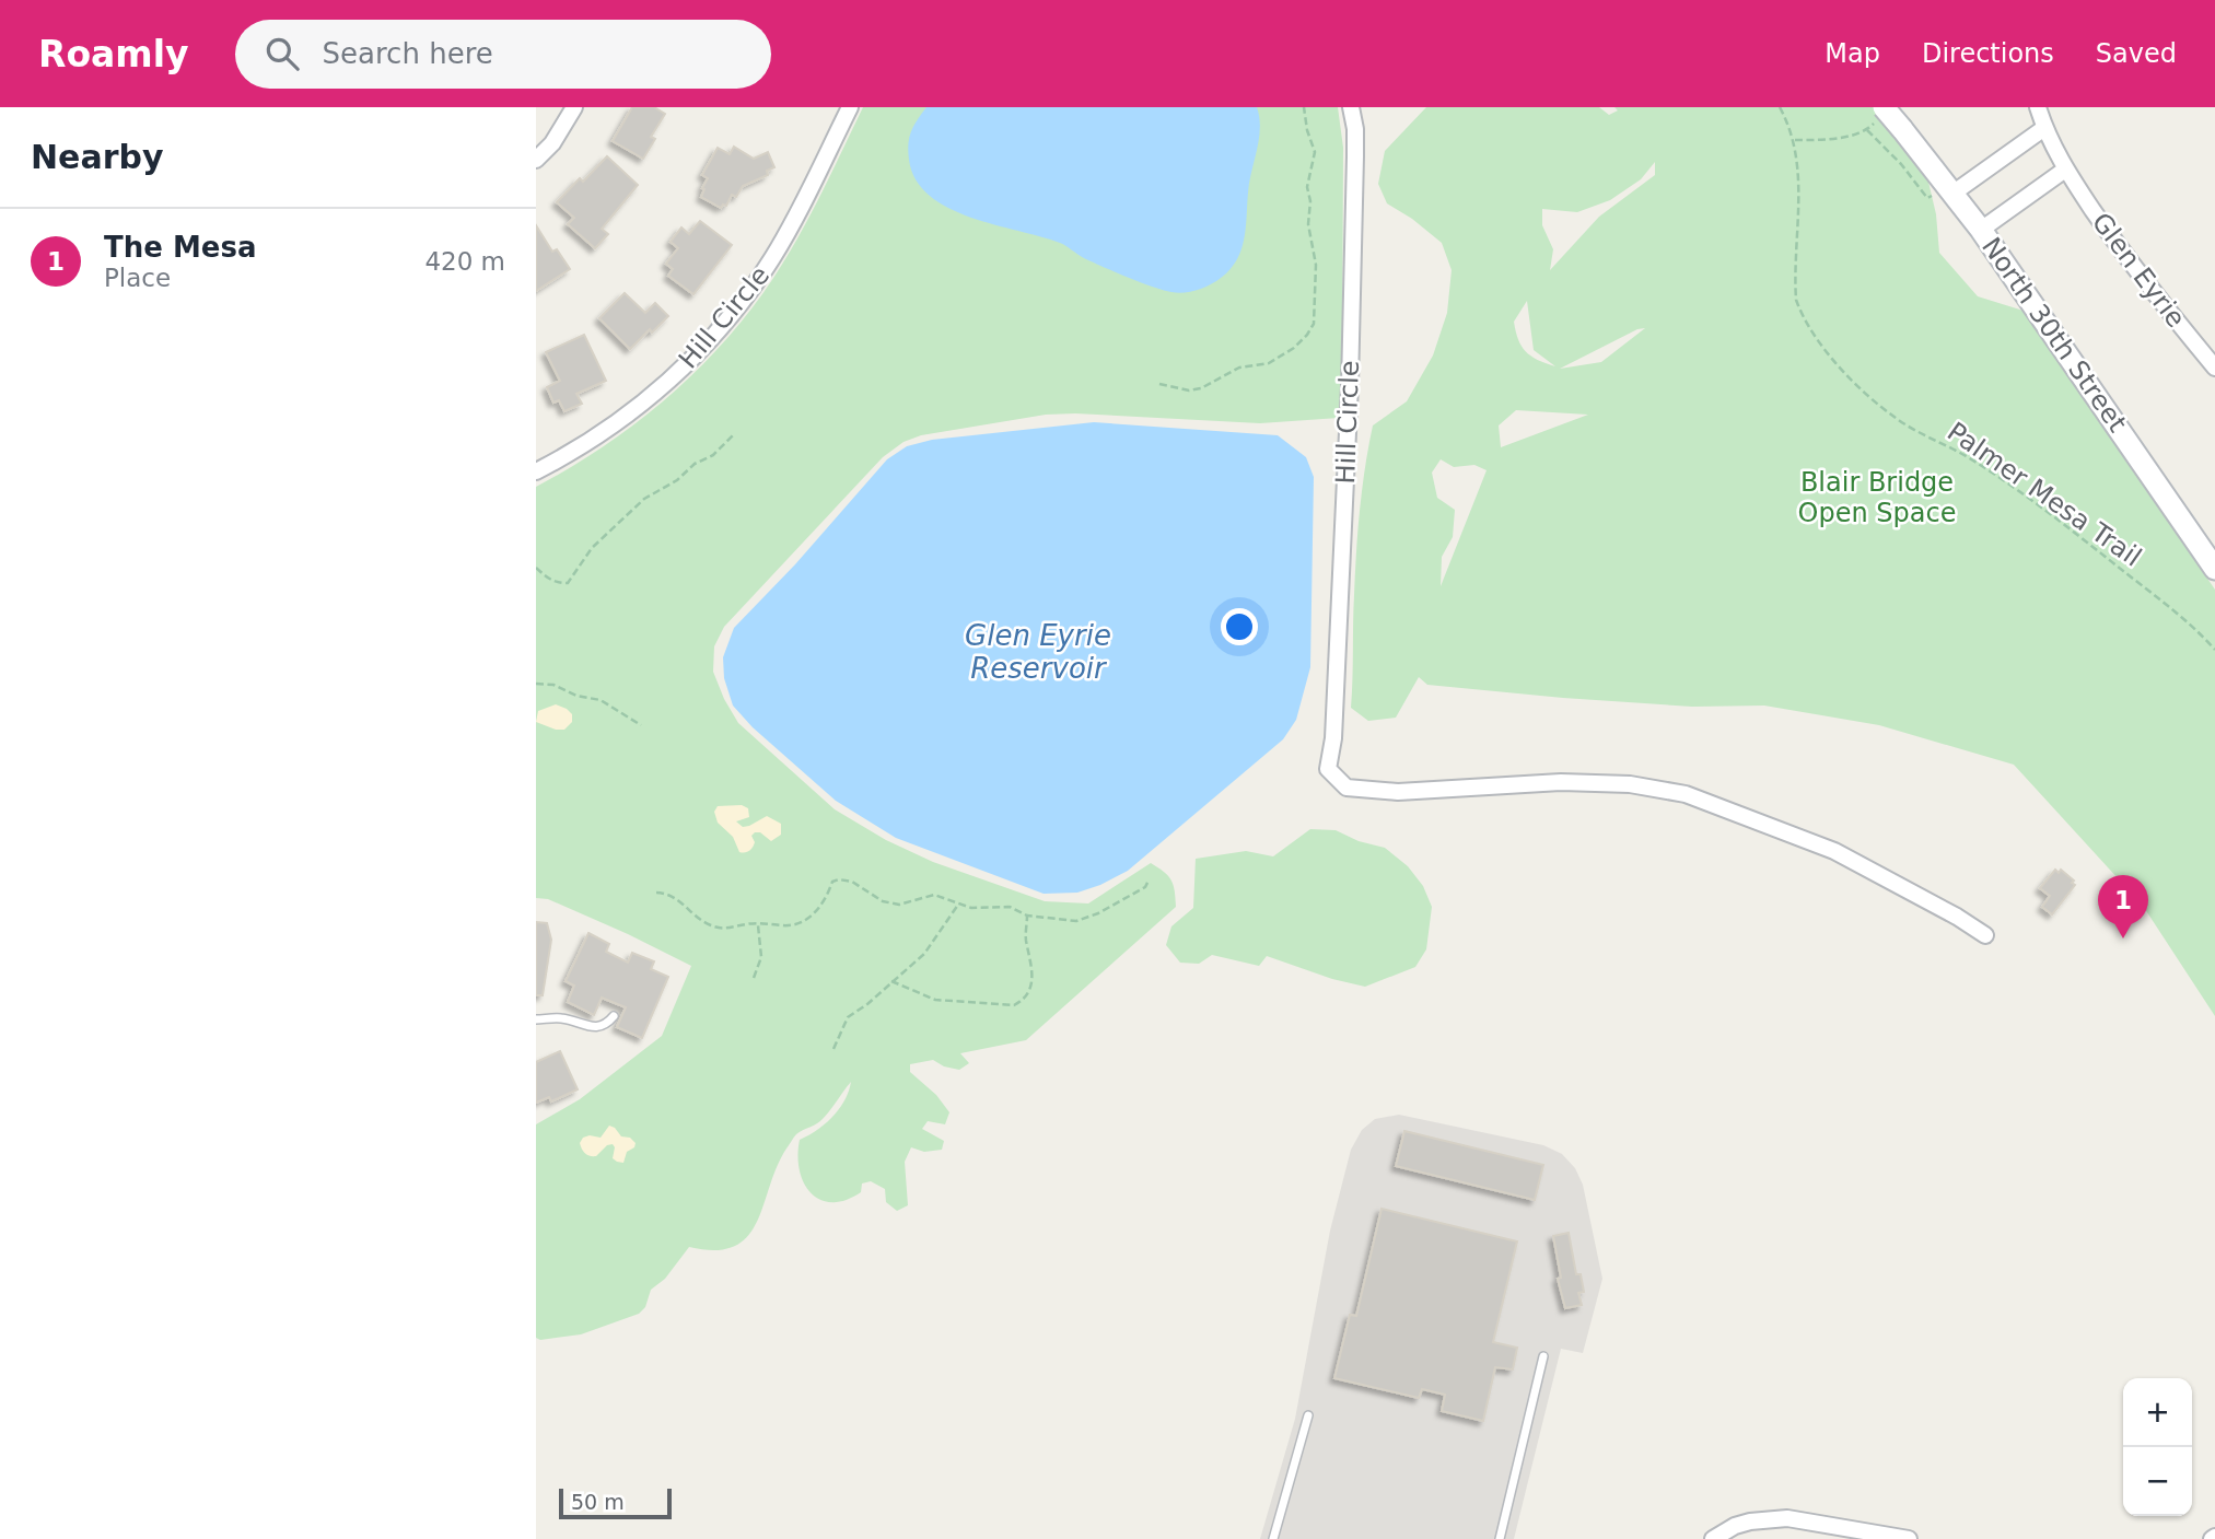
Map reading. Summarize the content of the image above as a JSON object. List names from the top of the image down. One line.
{"streets":{"main road":["North 30th Street"],"street":["Glen Eyrie","Hill Circle"],"path":["Palmer Mesa Trail"]},"water":["Glen Eyrie Reservoir"],"parks":["Blair Bridge Open Space"],"scale_bar":"50 m","page":{"header":"Roamly","search":"Search here","nav":["Map","Directions","Saved"],"heading":"Nearby","list":[{"mark":"1","name":"The Mesa","note":"Place","value":"420 m"}],"pins":"1","map_buttons":["+","−"],"scale":"50 m"}}
